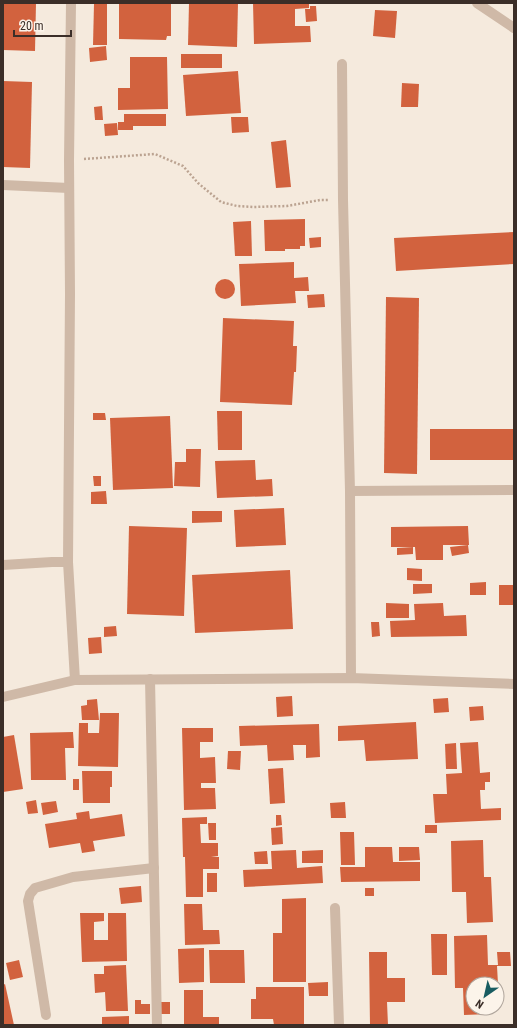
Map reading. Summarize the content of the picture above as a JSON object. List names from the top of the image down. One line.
{"scale_bar":"20 m","north":"bottom left"}
